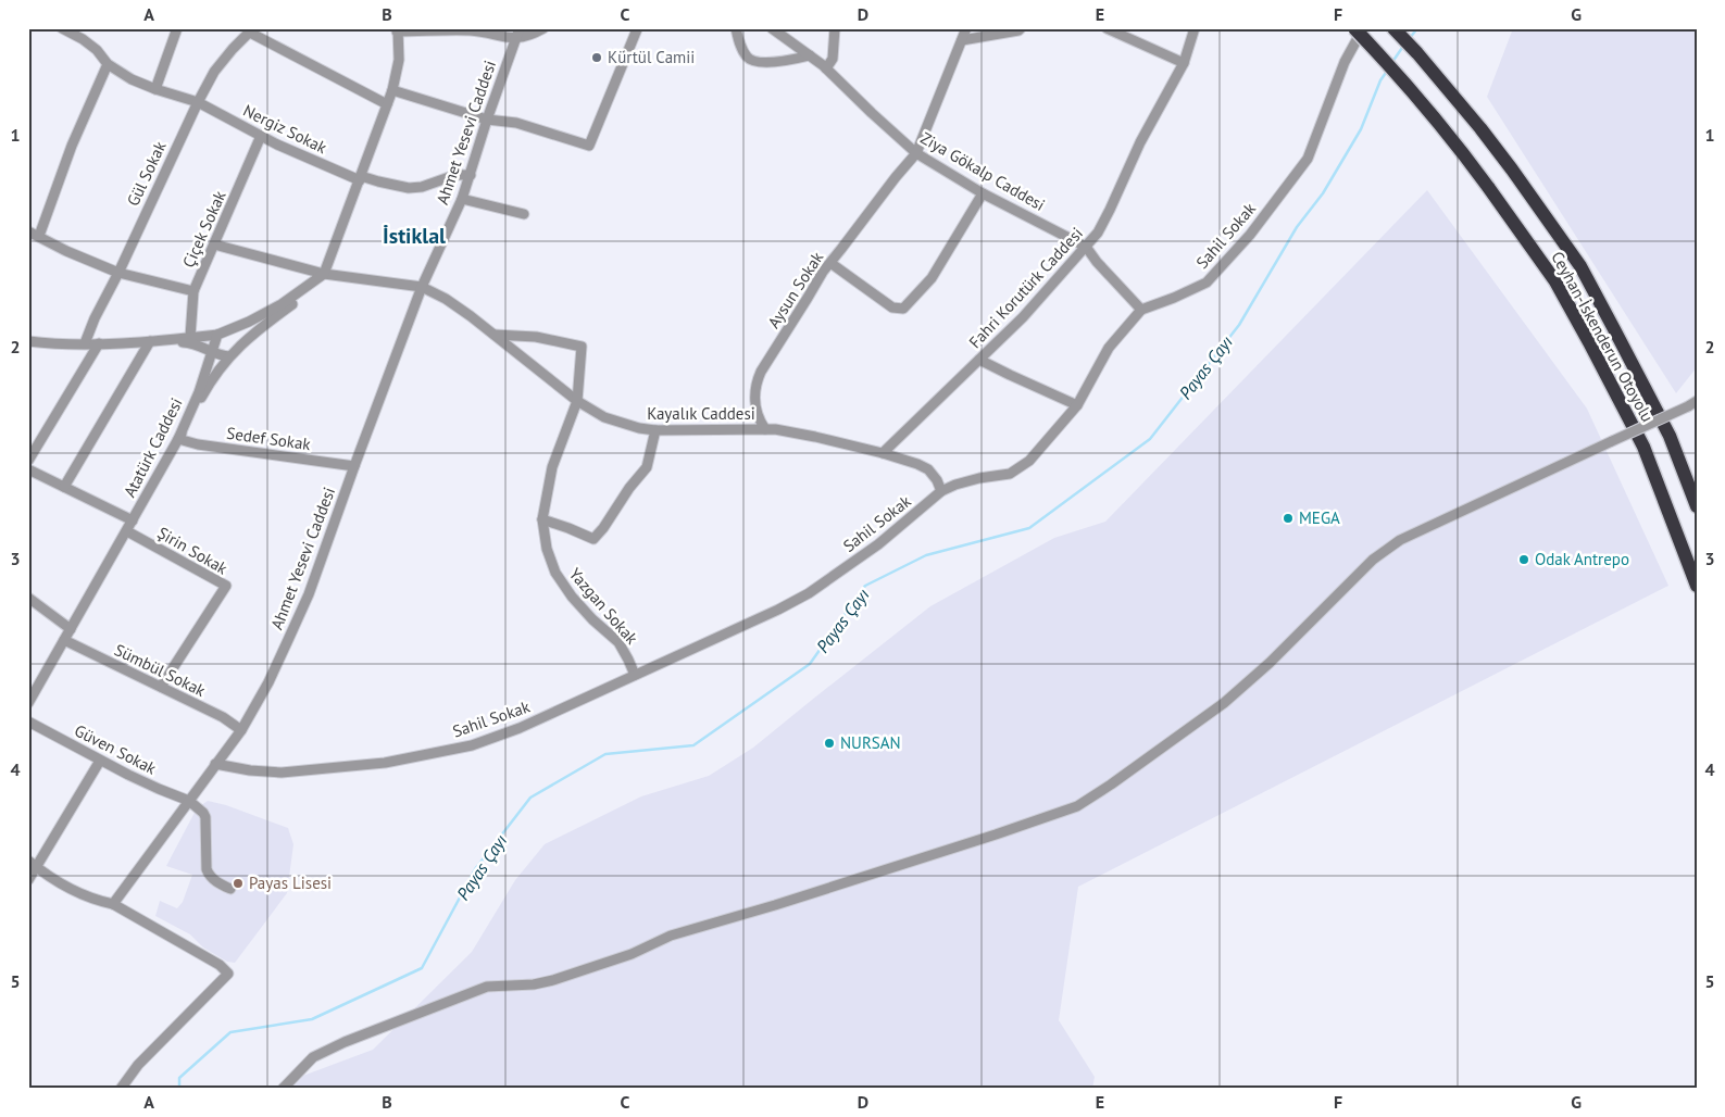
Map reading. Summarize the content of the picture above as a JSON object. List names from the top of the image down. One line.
{"streets":{"highway":["Ceyhan-İskenderun Otoyolu"],"street":["Nergiz Sokak","Ahmet Yesevi Caddesi","Ziya Gökalp Caddesi","Gül Sokak","Çiçek Sokak","Sahil Sokak","Fahri Korutürk Caddesi","Aysun Sokak","Kayalık Caddesi","Sedef Sokak","Atatürk Caddesi","Şirin Sokak","Yazgan Sokak","Sümbül Sokak","Güven Sokak"]},"crossings":[["Nergiz Sokak","Ahmet Yesevi Caddesi"],["Nergiz Sokak","Gül Sokak"],["Nergiz Sokak","Çiçek Sokak"],["Ahmet Yesevi Caddesi","Sahil Sokak"],["Ahmet Yesevi Caddesi","Kayalık Caddesi"],["Ahmet Yesevi Caddesi","Sedef Sokak"],["Ahmet Yesevi Caddesi","Sümbül Sokak"],["Ahmet Yesevi Caddesi","Güven Sokak"],["Ziya Gökalp Caddesi","Fahri Korutürk Caddesi"],["Ziya Gökalp Caddesi","Aysun Sokak"],["Çiçek Sokak","Kayalık Caddesi"],["Sahil Sokak","Kayalık Caddesi"],["Sahil Sokak","Yazgan Sokak"],["Fahri Korutürk Caddesi","Kayalık Caddesi"],["Aysun Sokak","Kayalık Caddesi"],["Kayalık Caddesi","Yazgan Sokak"],["Sedef Sokak","Atatürk Caddesi"],["Atatürk Caddesi","Şirin Sokak"],["Atatürk Caddesi","Sümbül Sokak"],["Şirin Sokak","Sümbül Sokak"]],"districts":["İstiklal"],"water":["Payas Çayı"],"places":["Kürtül Camii","MEGA","Odak Antrepo","NURSAN","Payas Lisesi"],"grid":{"columns":["A","B","C","D","E","F","G"],"rows":["1","2","3","4","5"]}}
